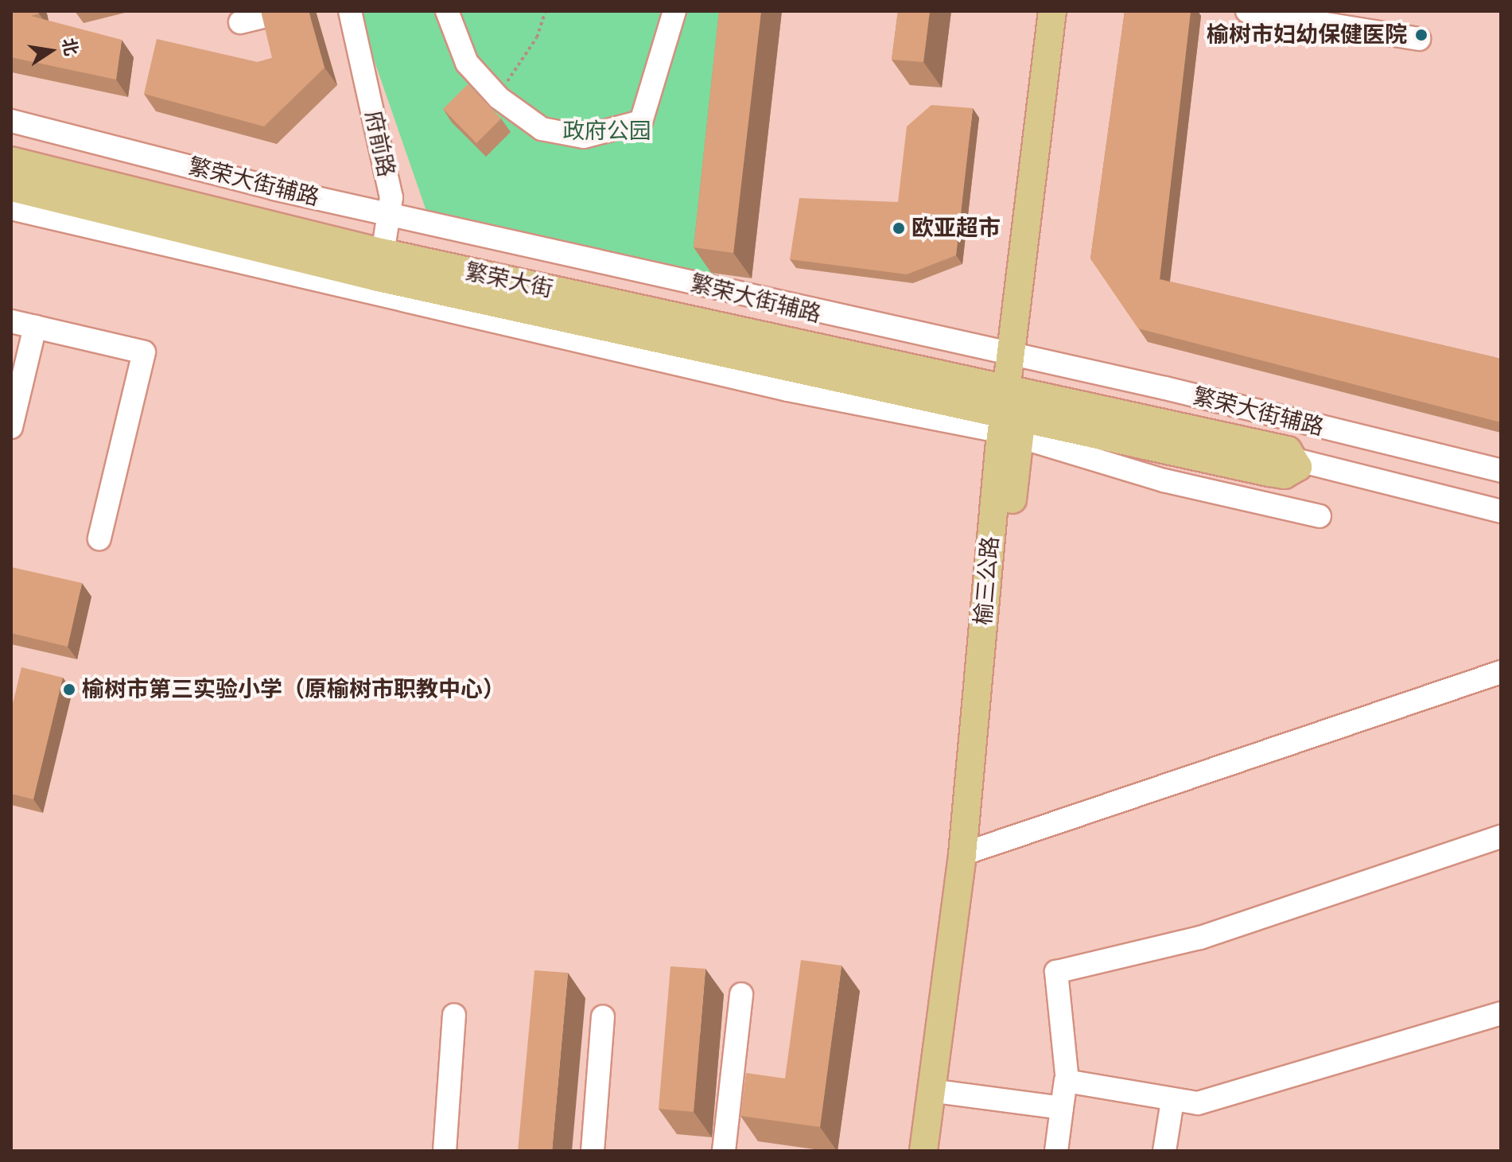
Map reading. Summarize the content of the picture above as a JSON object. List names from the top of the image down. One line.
{"streets":{"main road":["繁荣大街","榆三公路"],"street":["府前路","繁荣大街辅路"]},"crossings":[["府前路","繁荣大街辅路"],["府前路","繁荣大街"],["繁荣大街辅路","榆三公路"],["繁荣大街","榆三公路"]],"parks":["政府公园"],"places":["榆树市妇幼保健医院","欧亚超市","榆树市第三实验小学（原榆树市职教中心）"],"north":"right"}
